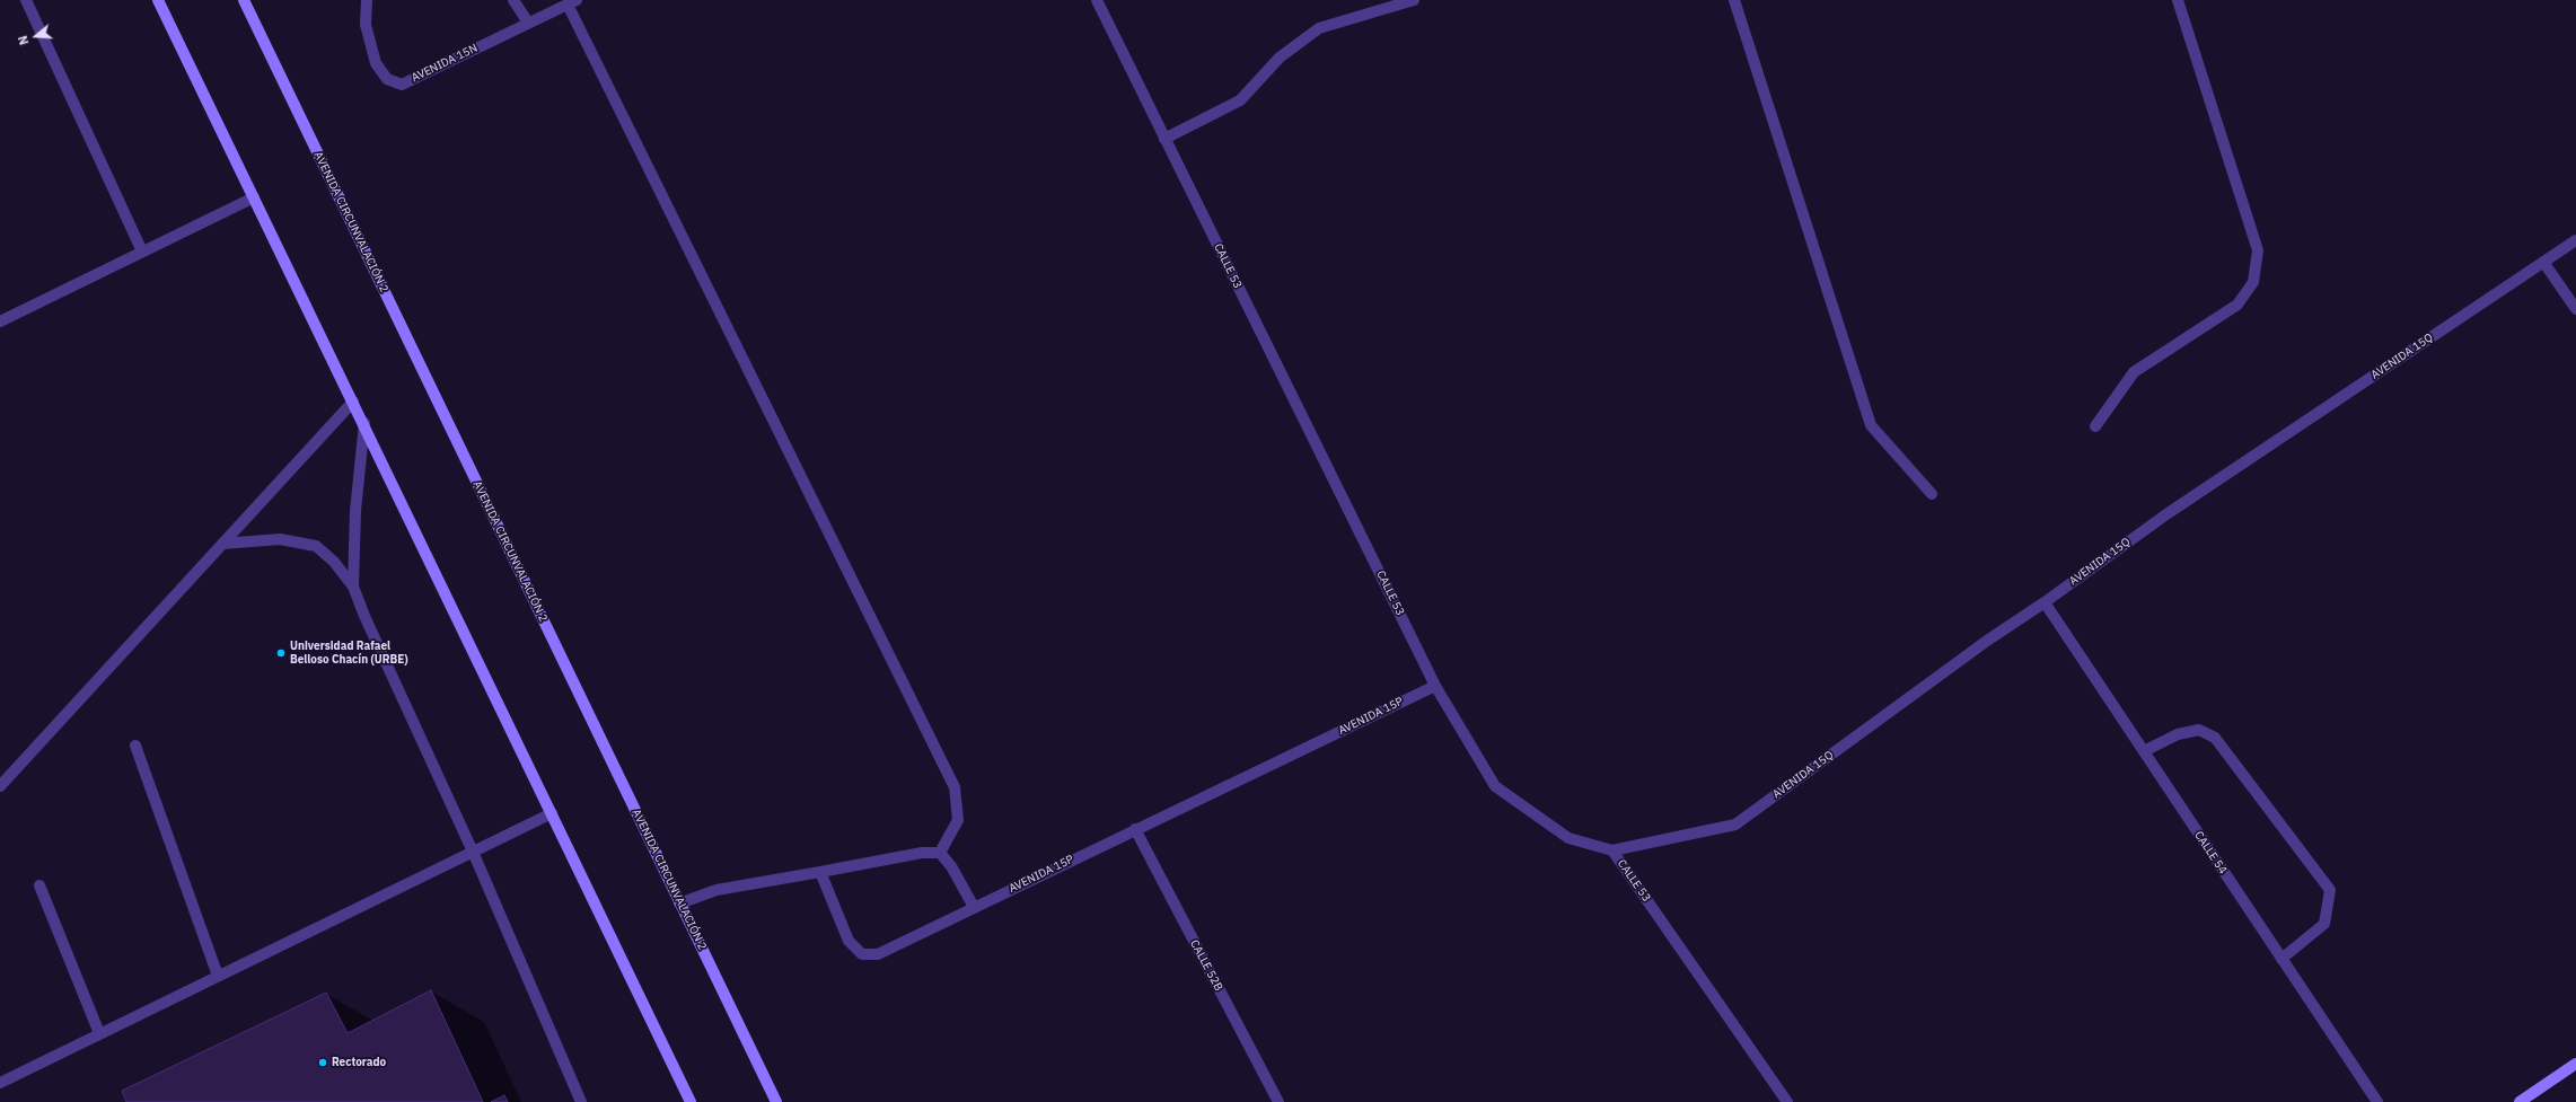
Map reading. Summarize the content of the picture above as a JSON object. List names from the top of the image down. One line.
{"streets":{"main road":["AVENIDA CIRCUNVALACIÓN 2"],"street":["AVENIDA 15N","CALLE 53","AVENIDA 15Q","AVENIDA 15P","CALLE 54","CALLE 52B"]},"crossings":[["CALLE 53","AVENIDA 15Q"],["CALLE 53","AVENIDA 15P"],["AVENIDA 15Q","CALLE 54"],["AVENIDA 15P","CALLE 52B"]],"places":["Universidad Rafael Belloso Chacín (URBE)","Rectorado"],"north":"left"}
